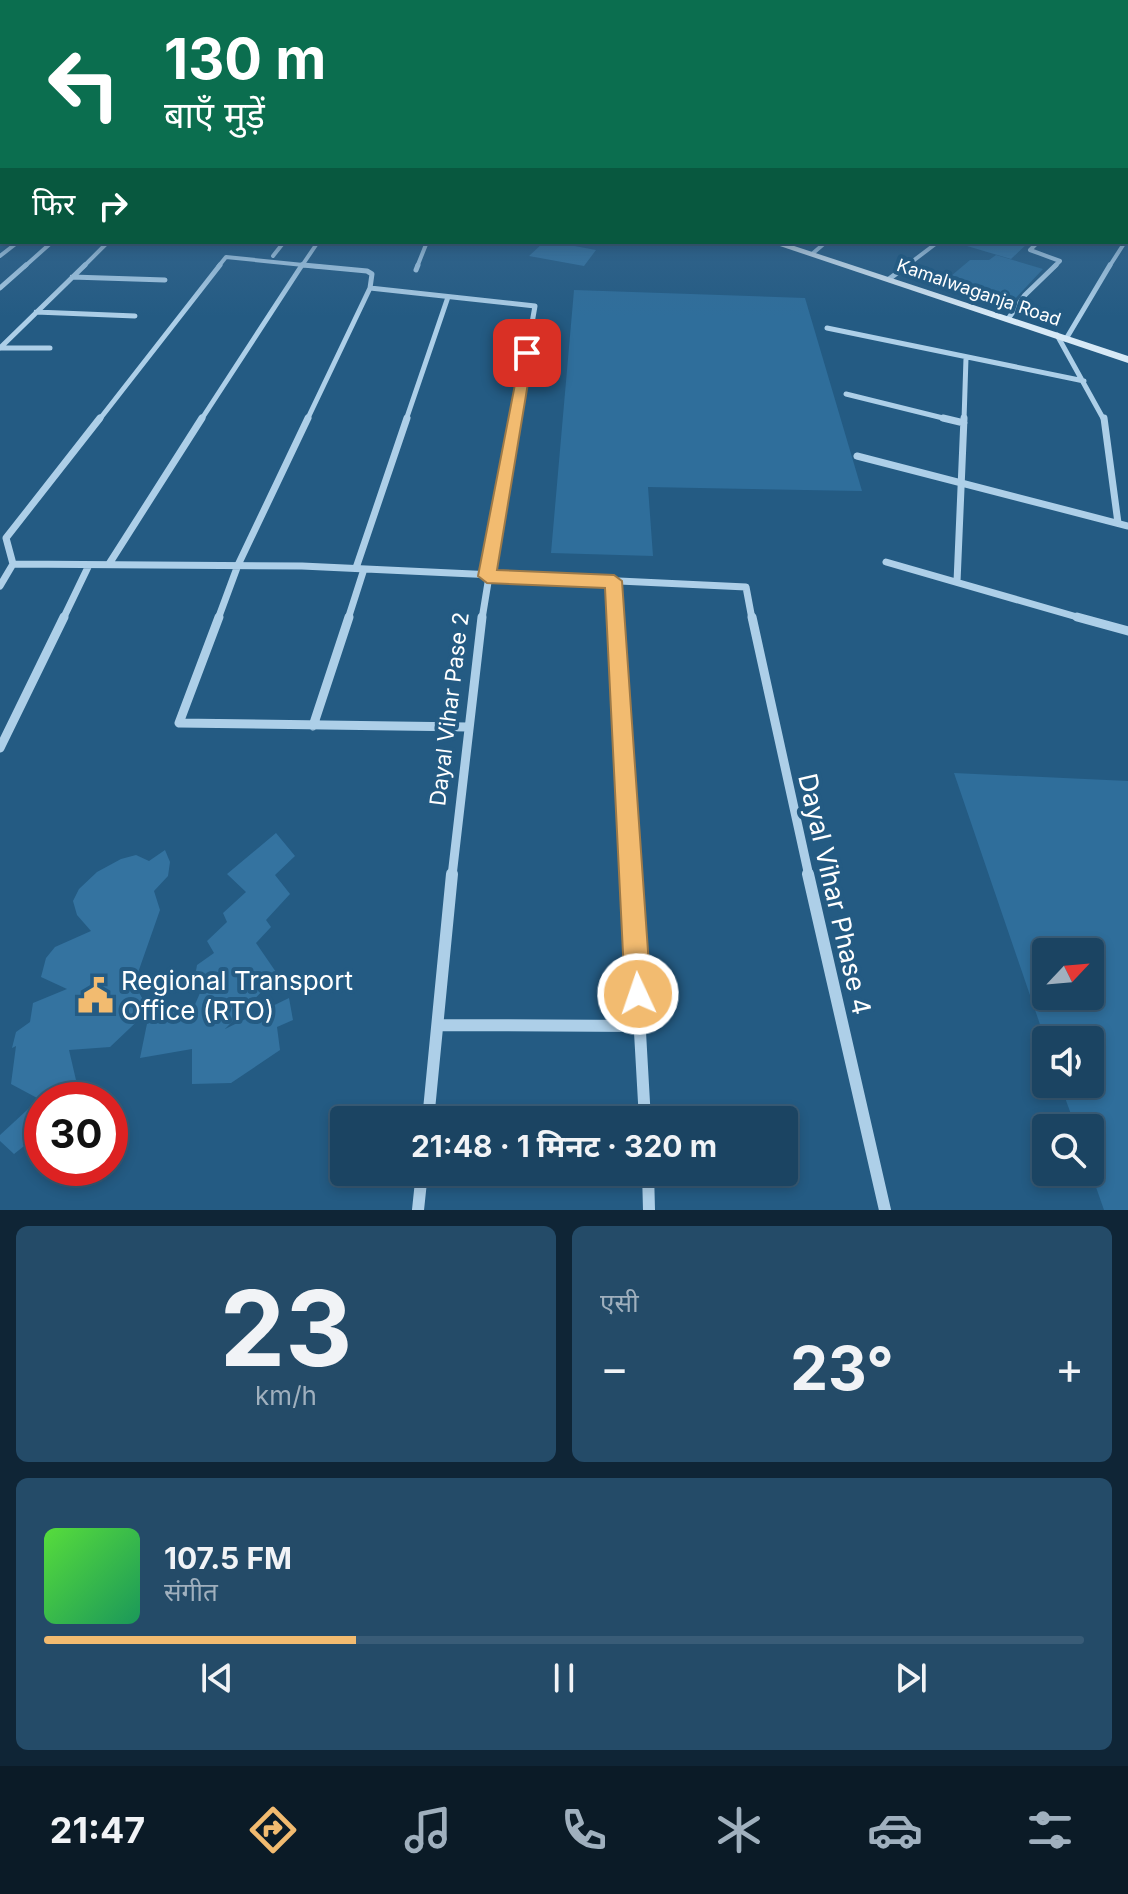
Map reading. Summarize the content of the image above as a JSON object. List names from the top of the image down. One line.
{"streets":{"main road":["Kamalwaganja Road"],"street":["Dayal Vihar Pase 2","Dayal Vihar Phase 4"]},"places":{"public building":["Regional Transport Office (RTO)"]},"north":"top right","page":{"turn":["130 m","बाएँ मुड़ें"],"then":"फिर","limit":"30","trip":"21:48 · 1 मिनट · 320 m","tile":[["23","km/h"],"एसी"],"heat":["−","23°","+"],"song":["107.5 FM","संगीत"],"tabs":"21:47"}}
